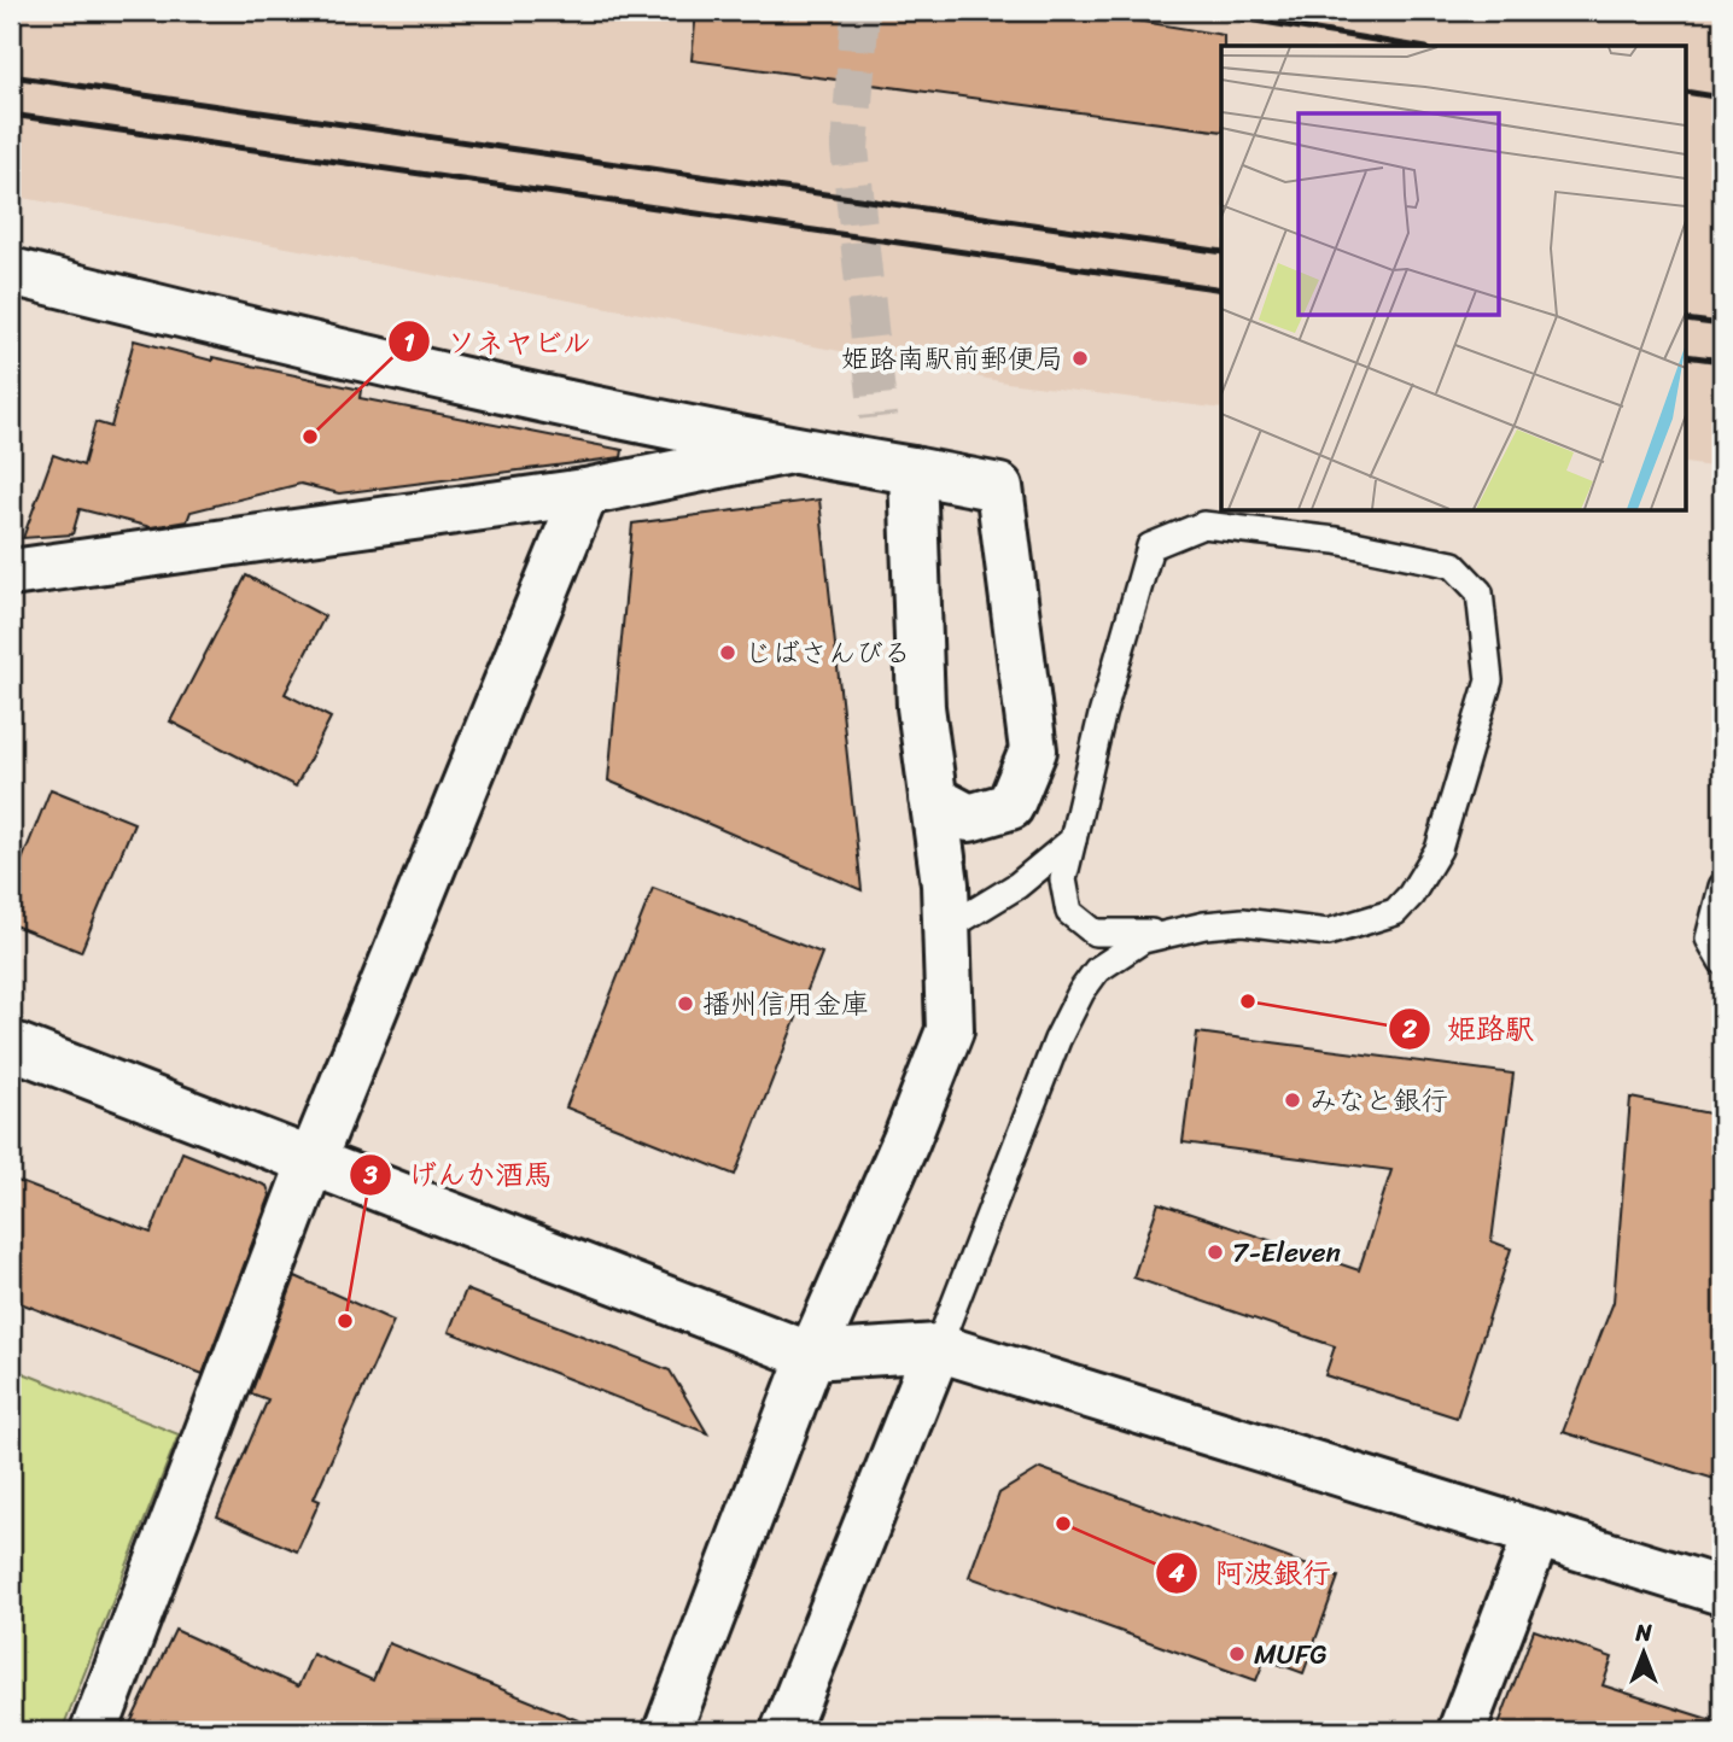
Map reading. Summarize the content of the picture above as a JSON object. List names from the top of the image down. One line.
{"places":["姫路南駅前郵便局","ソネヤビル","じばさんびる","姫路駅","播州信用金庫","みなと銀行","7-Eleven","げんか酒馬","阿波銀行","MUFG"],"north":"top"}
